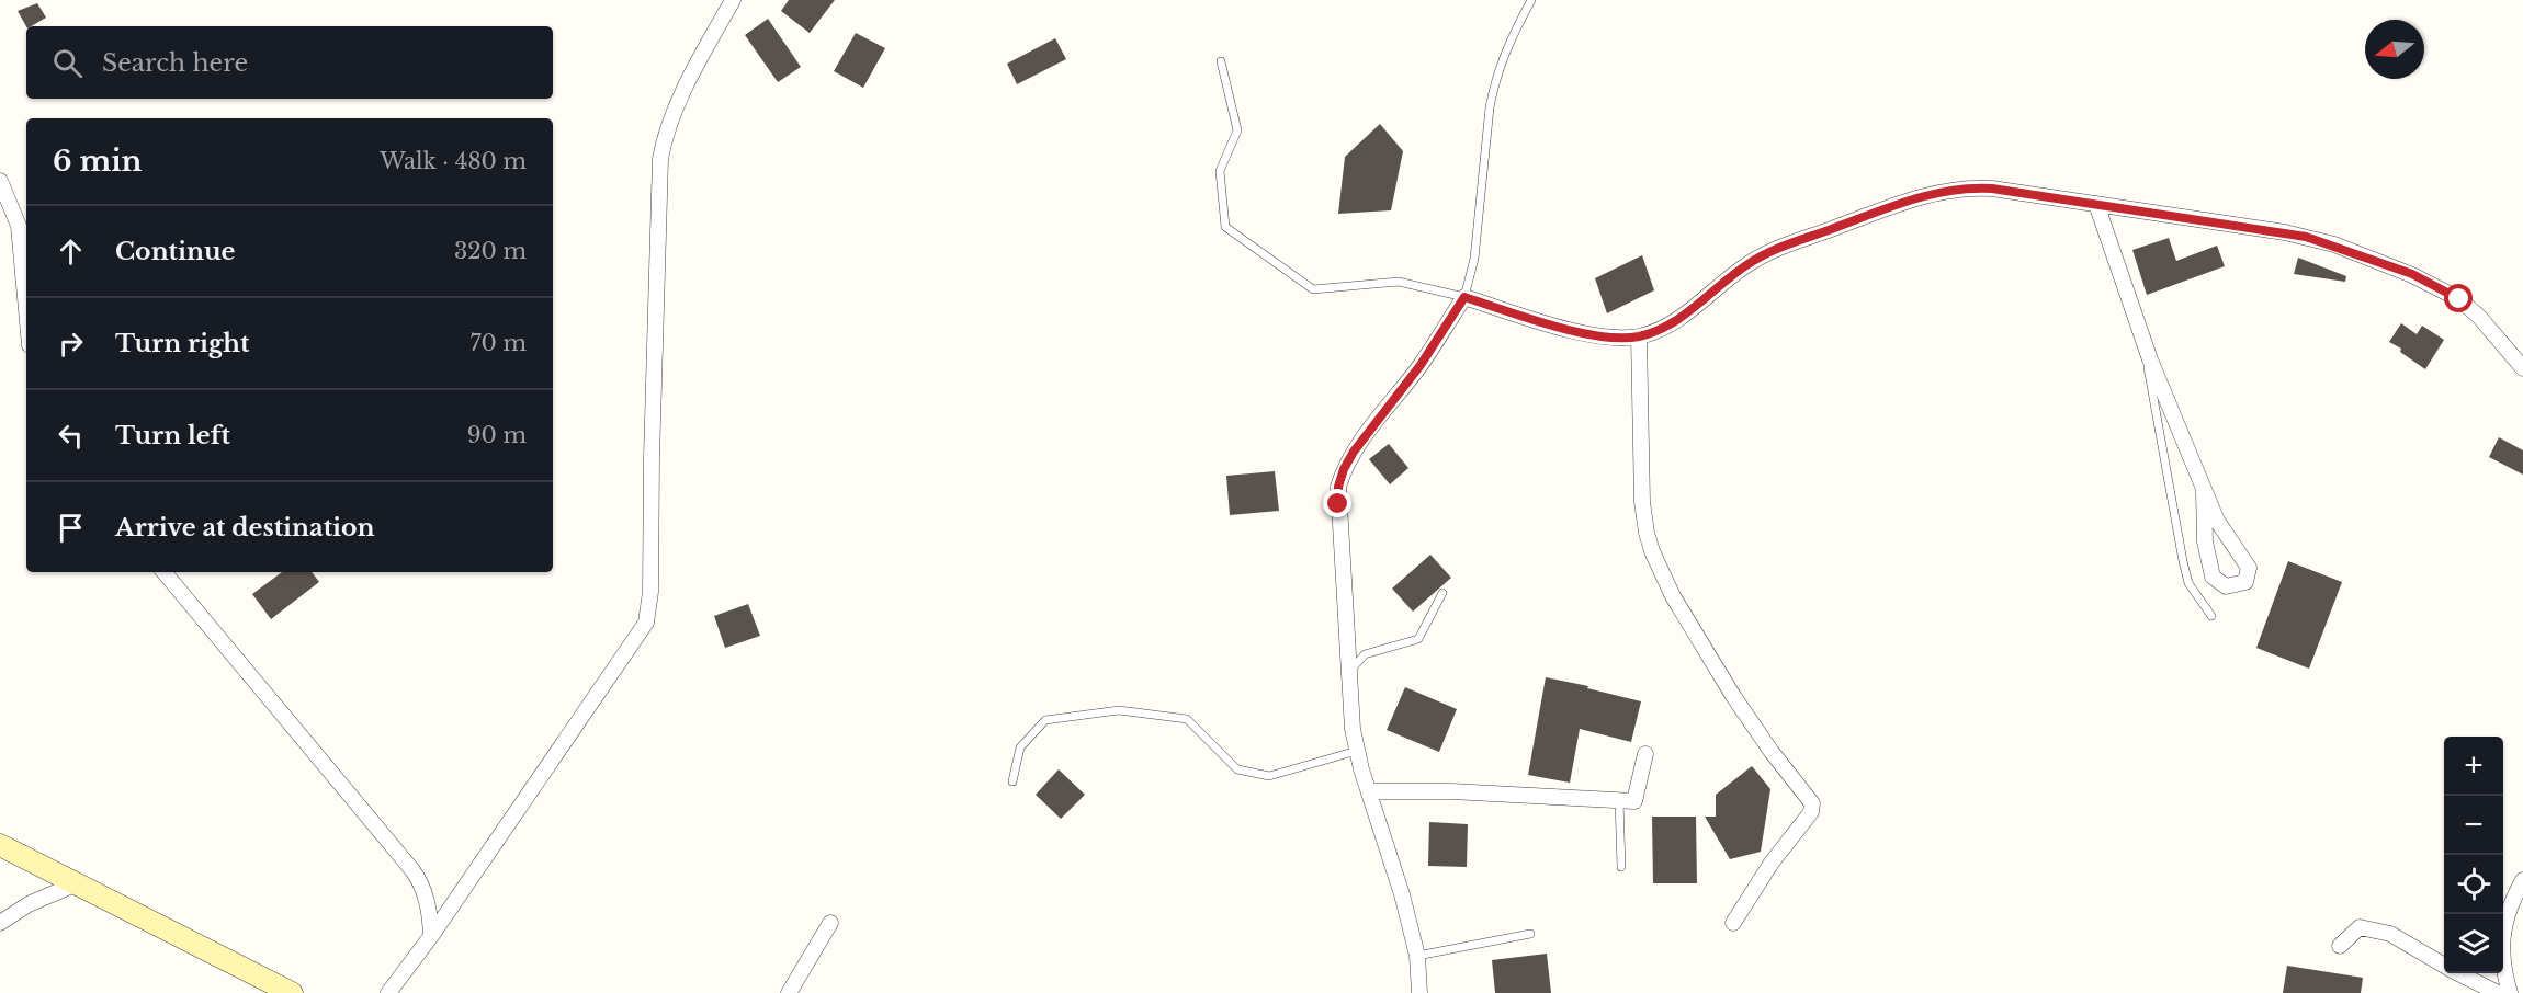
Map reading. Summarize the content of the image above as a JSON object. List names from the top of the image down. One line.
{"north":"left","page":{"search":"Search here","heading":["6 min","Walk · 480 m"],"list":[["Continue","320 m"],["Turn right","70 m"],["Turn left","90 m"],"Arrive at destination"],"map_buttons":["+","−"]}}
